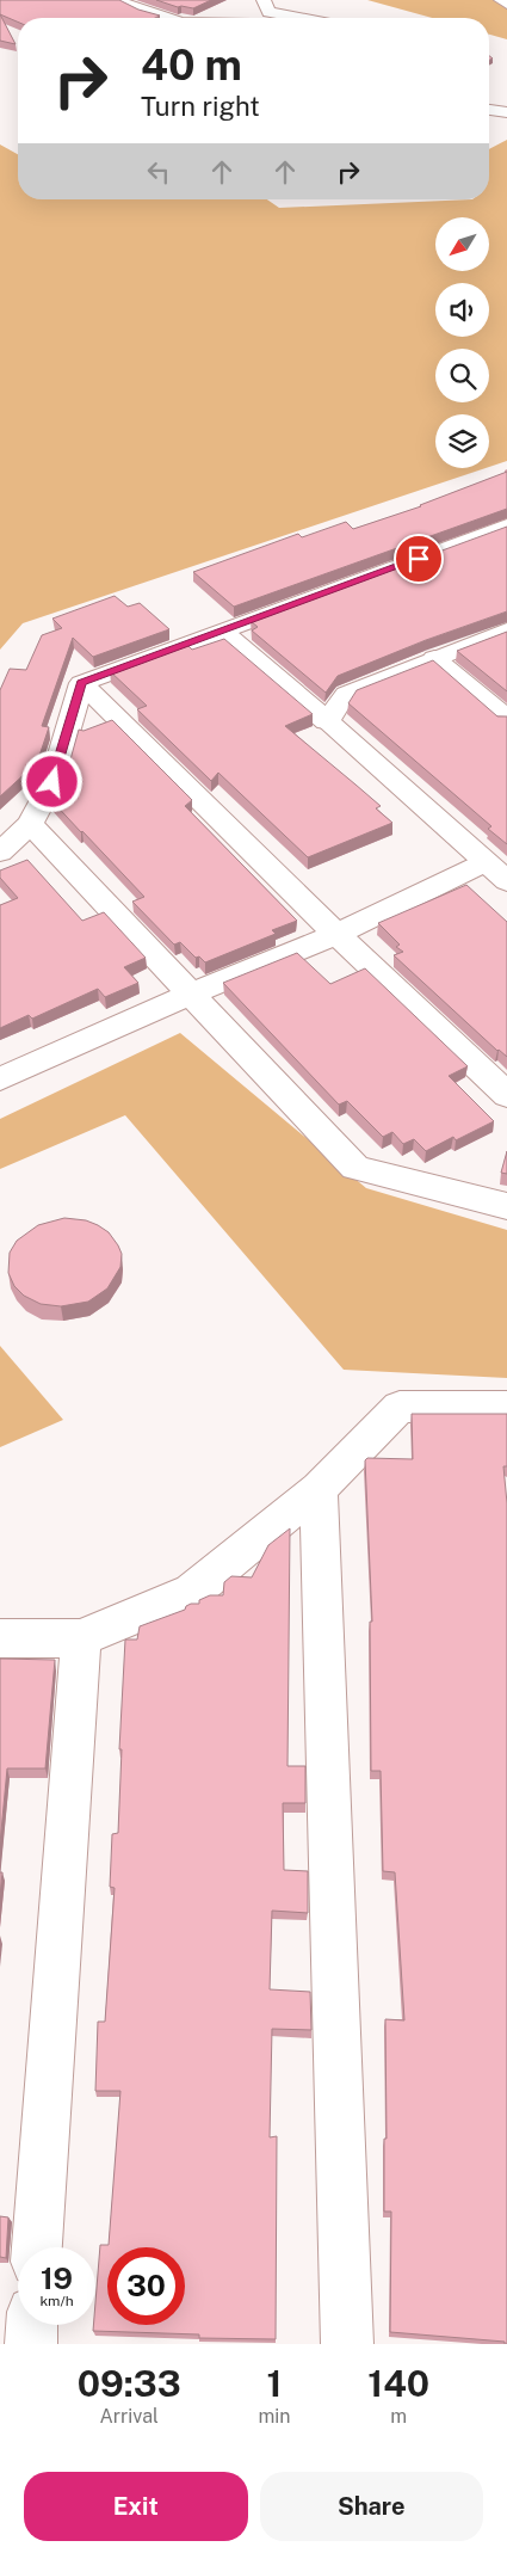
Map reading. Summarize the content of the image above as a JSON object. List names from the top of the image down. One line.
{"north":"bottom left","page":{"turn":["40 m","Turn right"],"speed":"19 km/h","limit":"30","eta":["09:33","Arrival","1","min","140","m"],"buttons":["Exit","Share"]}}
